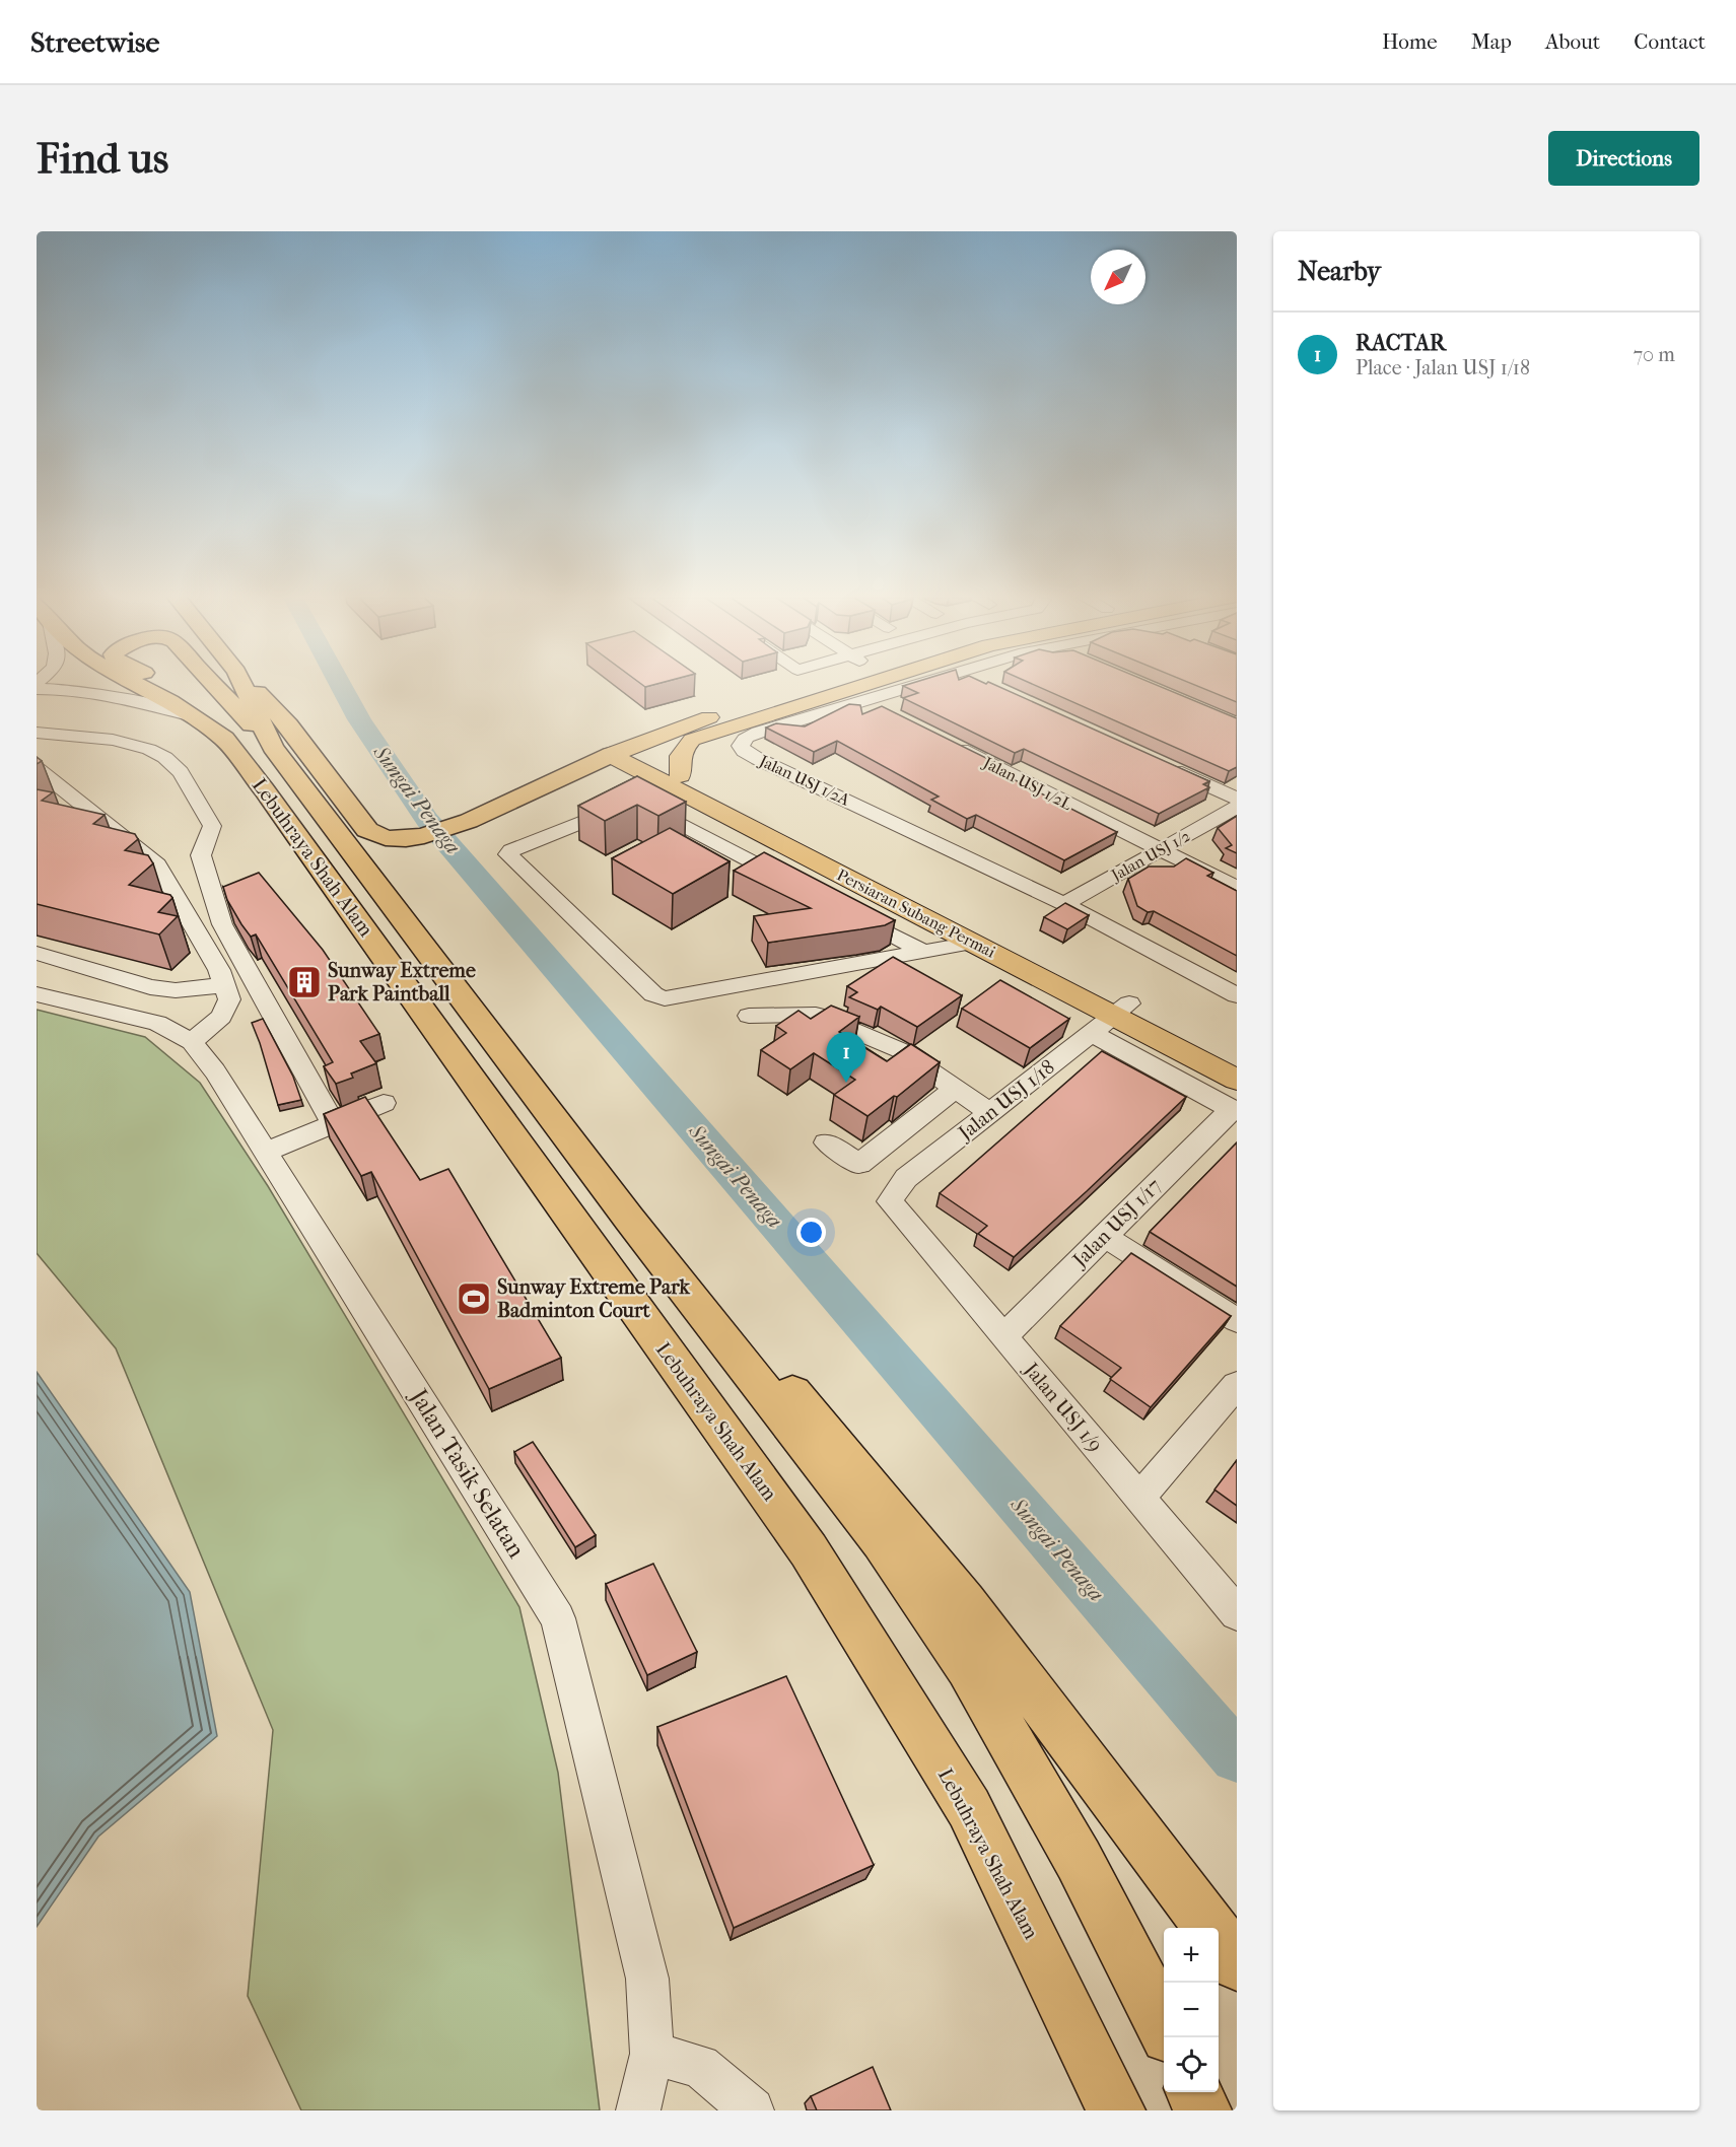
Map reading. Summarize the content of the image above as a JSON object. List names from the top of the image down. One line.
{"streets":{"highway":["Lebuhraya Shah Alam"],"main road":["Persiaran Subang Permai"],"street":["Jalan USJ 1/2A","Jalan USJ 1/2L","Jalan USJ 1/2","Jalan USJ 1/18","Jalan USJ 1/17","Jalan USJ 1/9","Jalan Tasik Selatan"]},"crossings":[["Jalan USJ 1/2A","Jalan USJ 1/2"],["Jalan USJ 1/2L","Jalan USJ 1/2"],["Persiaran Subang Permai","Jalan USJ 1/18"],["Jalan USJ 1/18","Jalan USJ 1/9"],["Jalan USJ 1/17","Jalan USJ 1/9"]],"water":["Sungai Penaga"],"places":{"building":["Sunway Extreme Park Paintball"],"sports":["Sunway Extreme Park Badminton Court"]},"north":"bottom left","page":{"header":"Streetwise","nav":["Home","Map","About","Contact"],"buttons":"Directions","title":"Find us","heading":"Nearby","list":[{"mark":"1","name":"RACTAR","note":"Place · Jalan USJ 1/18","value":"70 m"}],"pins":"1","map_buttons":["+","−"]}}
